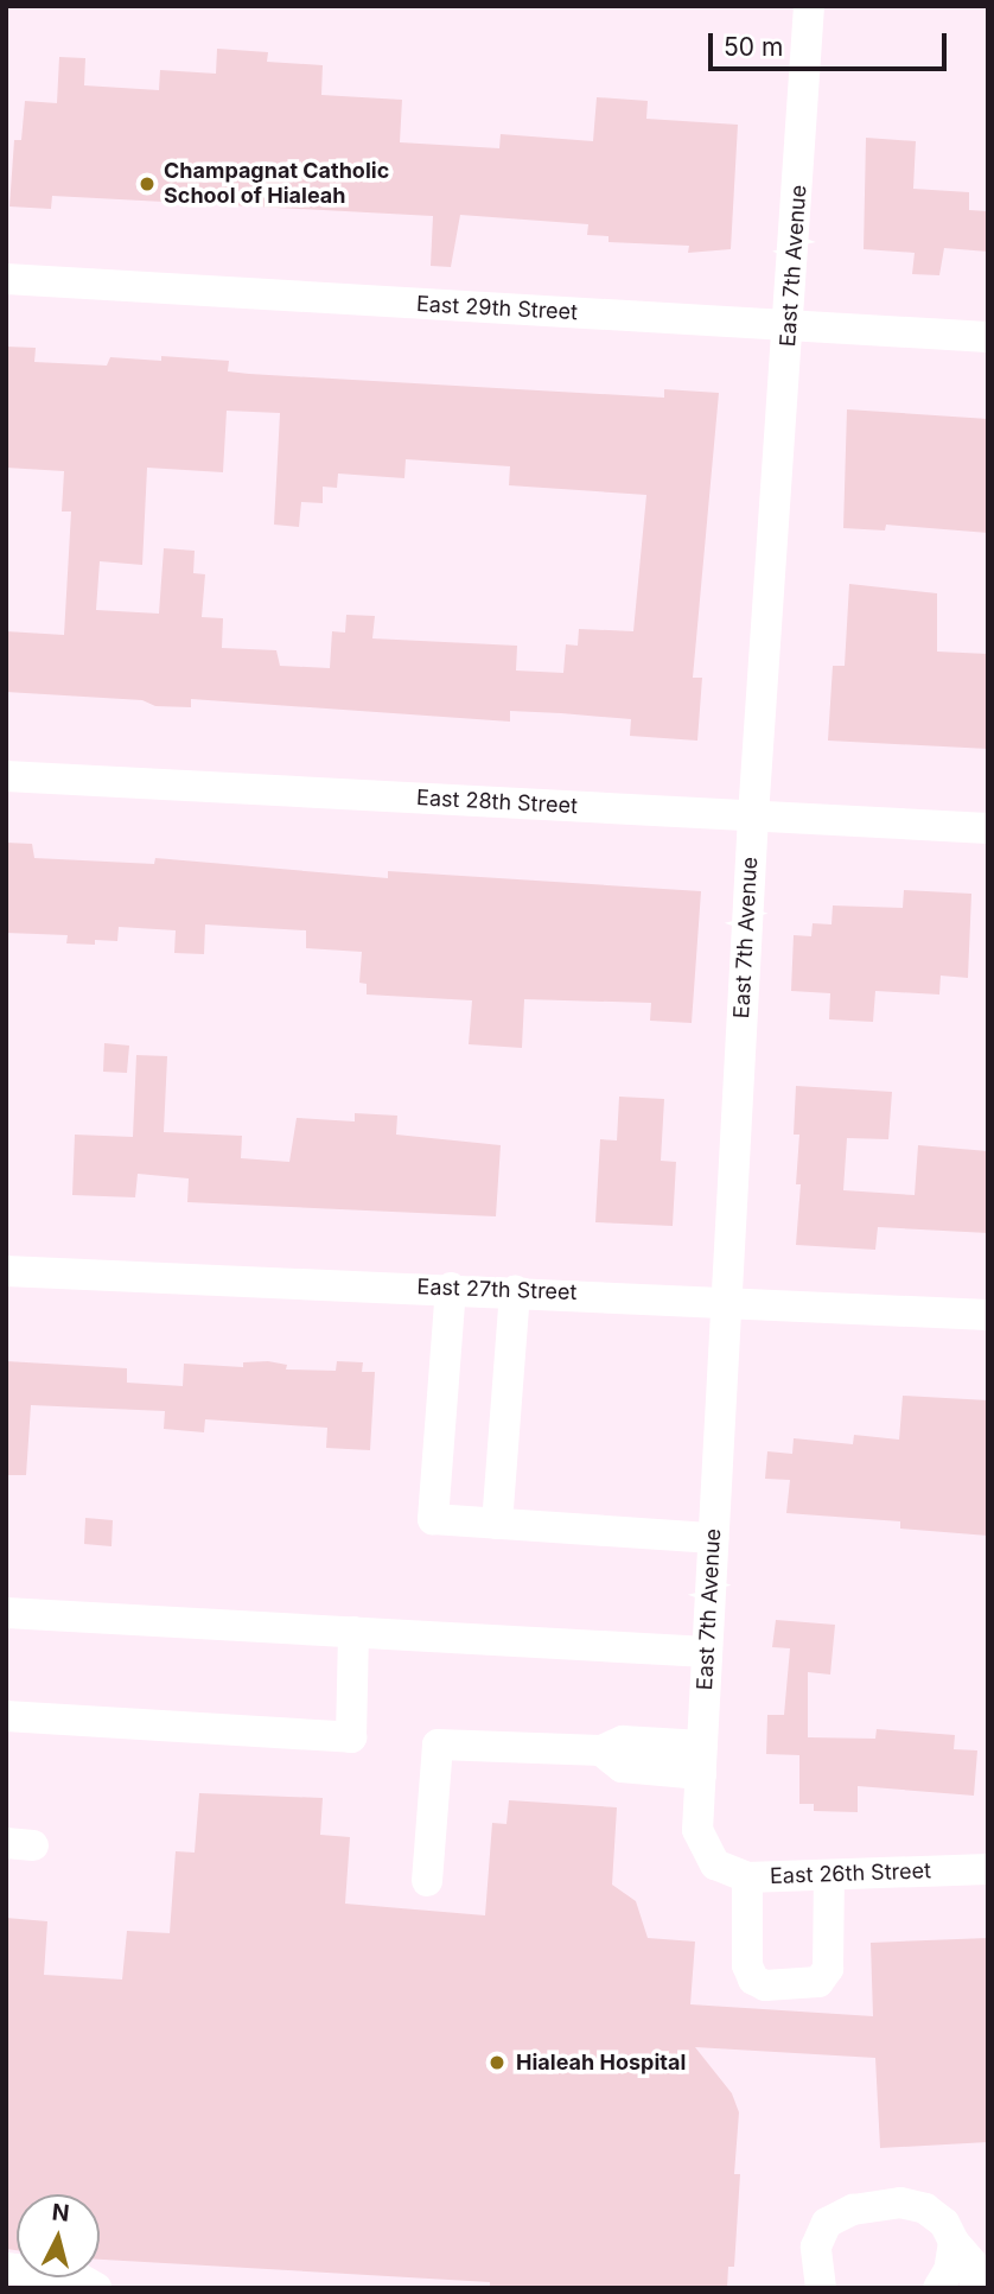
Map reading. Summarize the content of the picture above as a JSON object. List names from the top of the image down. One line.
{"streets":{"street":["East 7th Avenue","East 29th Street","East 28th Street","East 27th Street","East 26th Street"]},"crossings":[["East 7th Avenue","East 29th Street"],["East 7th Avenue","East 28th Street"],["East 7th Avenue","East 27th Street"],["East 7th Avenue","East 26th Street"]],"places":["Champagnat Catholic School of Hialeah","Hialeah Hospital"],"scale_bar":"50 m","north":"top"}
